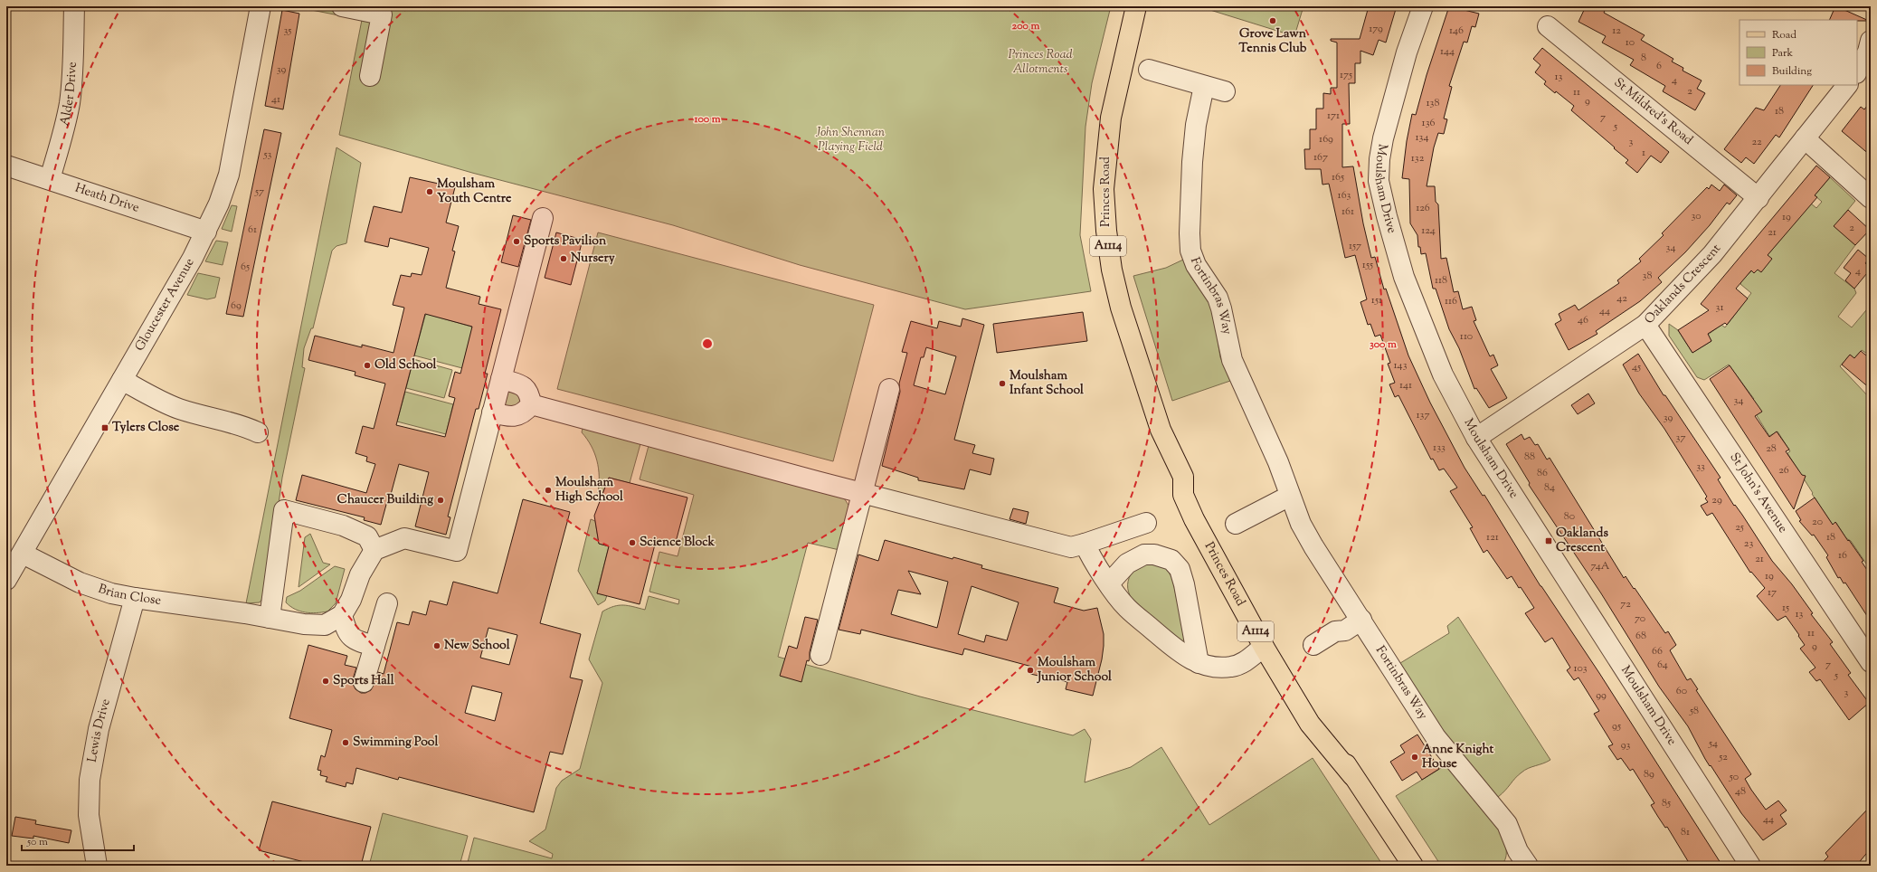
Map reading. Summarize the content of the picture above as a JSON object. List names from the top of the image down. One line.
{"streets":{"main road":["Princes Road","A1114"],"street":["Alder Drive","St Mildred's Road","Moulsham Drive","Heath Drive","Oaklands Crescent","Fortinbras Way","Gloucester Avenue","St John's Avenue","Brian Close","Lewis Drive"]},"crossings":[["Alder Drive","Heath Drive"],["St Mildred's Road","Oaklands Crescent"],["Moulsham Drive","Oaklands Crescent"],["Heath Drive","Gloucester Avenue"],["Oaklands Crescent","St John's Avenue"],["Gloucester Avenue","Brian Close"],["Brian Close","Lewis Drive"]],"parks":["Princes Road Allotments","John Shennan Playing Field"],"places":{"other":["Grove Lawn Tennis Club","Moulsham Youth Centre","Sports Pavilion","Nursery","Old School","Moulsham Infant School","Moulsham High School","Chaucer Building","Science Block","New School","Moulsham Junior School","Sports Hall","Swimming Pool","Anne Knight House"],"transit":["Tylers Close","Oaklands Crescent"]},"house_numbers":["179","35","146","12","10","144","8","6","39","175","13","4","2","11","41","9","138","18","171","7","136","5","134","169","3","22","1","53","167","132","165","57","163","126","161","30","19","2","61","124","21","157","34","155","65","4","38","118","42","151","116","69","31","44","46","110","143","45","141","34","137","39","37","133","28","88","33","26","86","84","29","80","20","25","121","18","23","16","21","74A","19","17","72","15","13","70","11","68","9","66","64","7","103","5","60","3","99","58","95","54","93","52","89","50","48","85","44","81"],"legend":["Road","Park","Building"],"scale_bar":"50 m","rings":["200 m","100 m","300 m"]}
